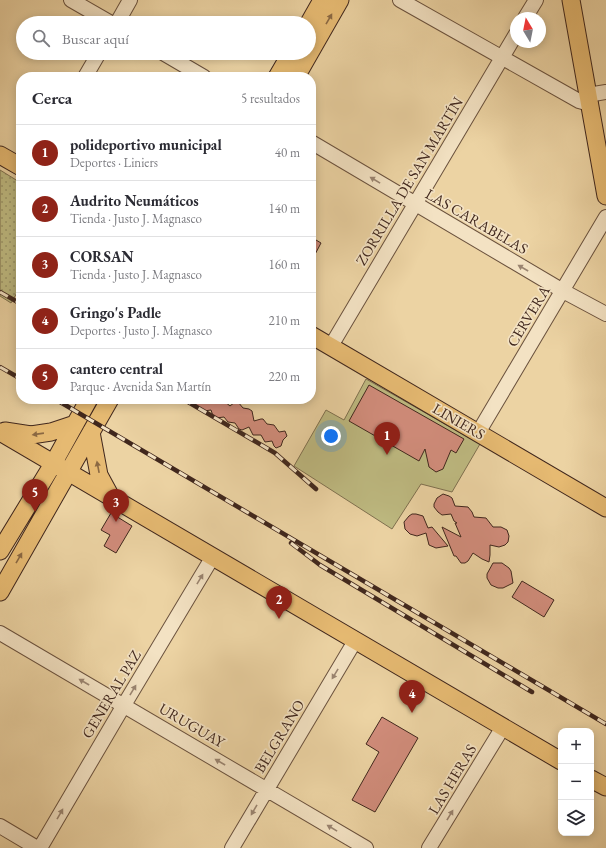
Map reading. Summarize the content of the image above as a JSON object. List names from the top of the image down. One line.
{"streets":{"main road":["LINIERS"],"street":["ZORRILLA DE SAN MARTÍN","LAS CARABELAS","CERVERA","GENERAL PAZ","URUGUAY","BELGRANO","LAS HERAS"]},"crossings":[["ZORRILLA DE SAN MARTÍN","LAS CARABELAS"],["ZORRILLA DE SAN MARTÍN","LINIERS"],["LAS CARABELAS","CERVERA"],["CERVERA","LINIERS"],["GENERAL PAZ","URUGUAY"],["URUGUAY","BELGRANO"]],"one_way":["LAS CARABELAS","GENERAL PAZ","URUGUAY","BELGRANO","LAS HERAS"],"north":"top","page":{"search":"Buscar aquí","heading":["Cerca","5 resultados"],"list":[{"mark":"1","name":"polideportivo municipal","note":"Deportes · Liniers","value":"40 m"},{"mark":"2","name":"Audrito Neumáticos","note":"Tienda · Justo J. Magnasco","value":"140 m"},{"mark":"3","name":"CORSAN","note":"Tienda · Justo J. Magnasco","value":"160 m"},{"mark":"4","name":"Gringo's Padle","note":"Deportes · Justo J. Magnasco","value":"210 m"},{"mark":"5","name":"cantero central","note":"Parque · Avenida San Martín","value":"220 m"}],"pins":["1","5","3","2","4"],"map_buttons":["+","−"]}}
